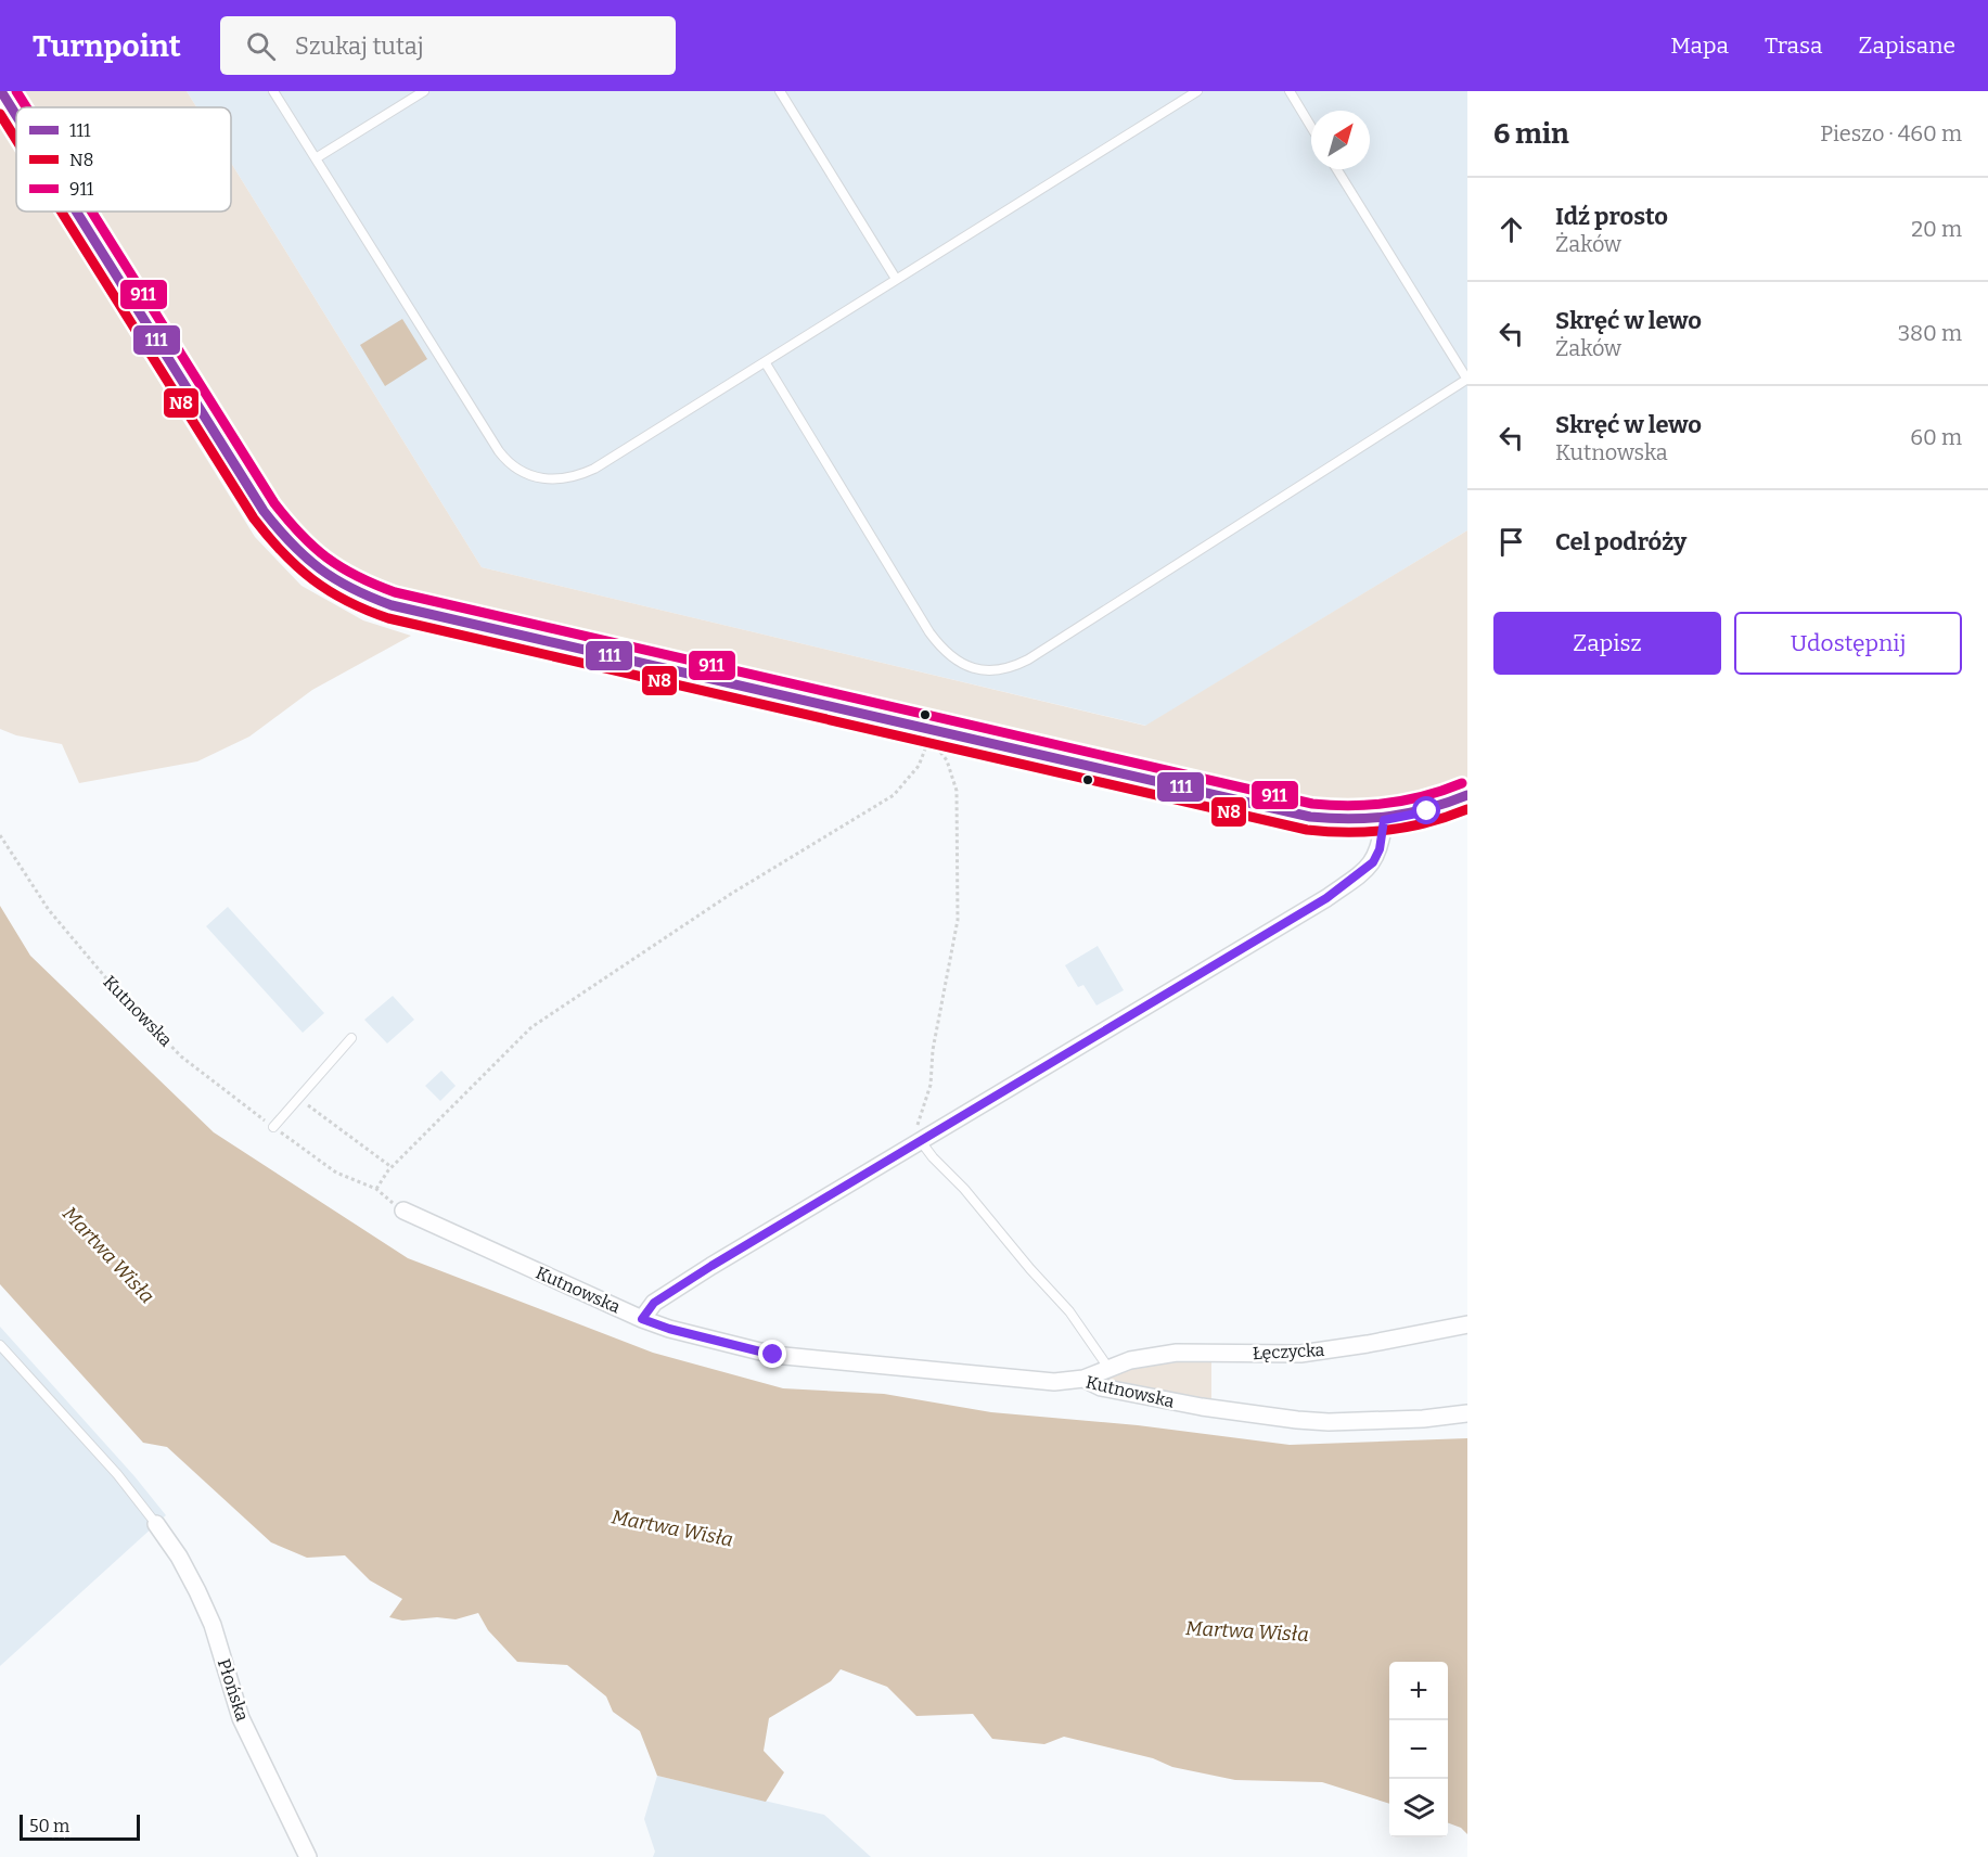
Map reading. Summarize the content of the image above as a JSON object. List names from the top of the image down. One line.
{"streets":{"street":["Kutnowska","Łęczycka","Płońska"]},"crossings":[["Kutnowska","Łęczycka"]],"water":["Martwa Wisła"],"lines":["transit line 111","transit line 911","transit line N8"],"legend":["111","N8","911"],"scale_bar":"50 m","north":"top right","page":{"header":"Turnpoint","search":"Szukaj tutaj","nav":["Mapa","Trasa","Zapisane"],"heading":["6 min","Pieszo · 460 m"],"list":[["Idź prosto","Żaków","20 m"],["Skręć w lewo","Żaków","380 m"],["Skręć w lewo","Kutnowska","60 m"],"Cel podróży"],"buttons":["Zapisz","Udostępnij"],"map_buttons":["+","−"],"scale":"50 m"}}
